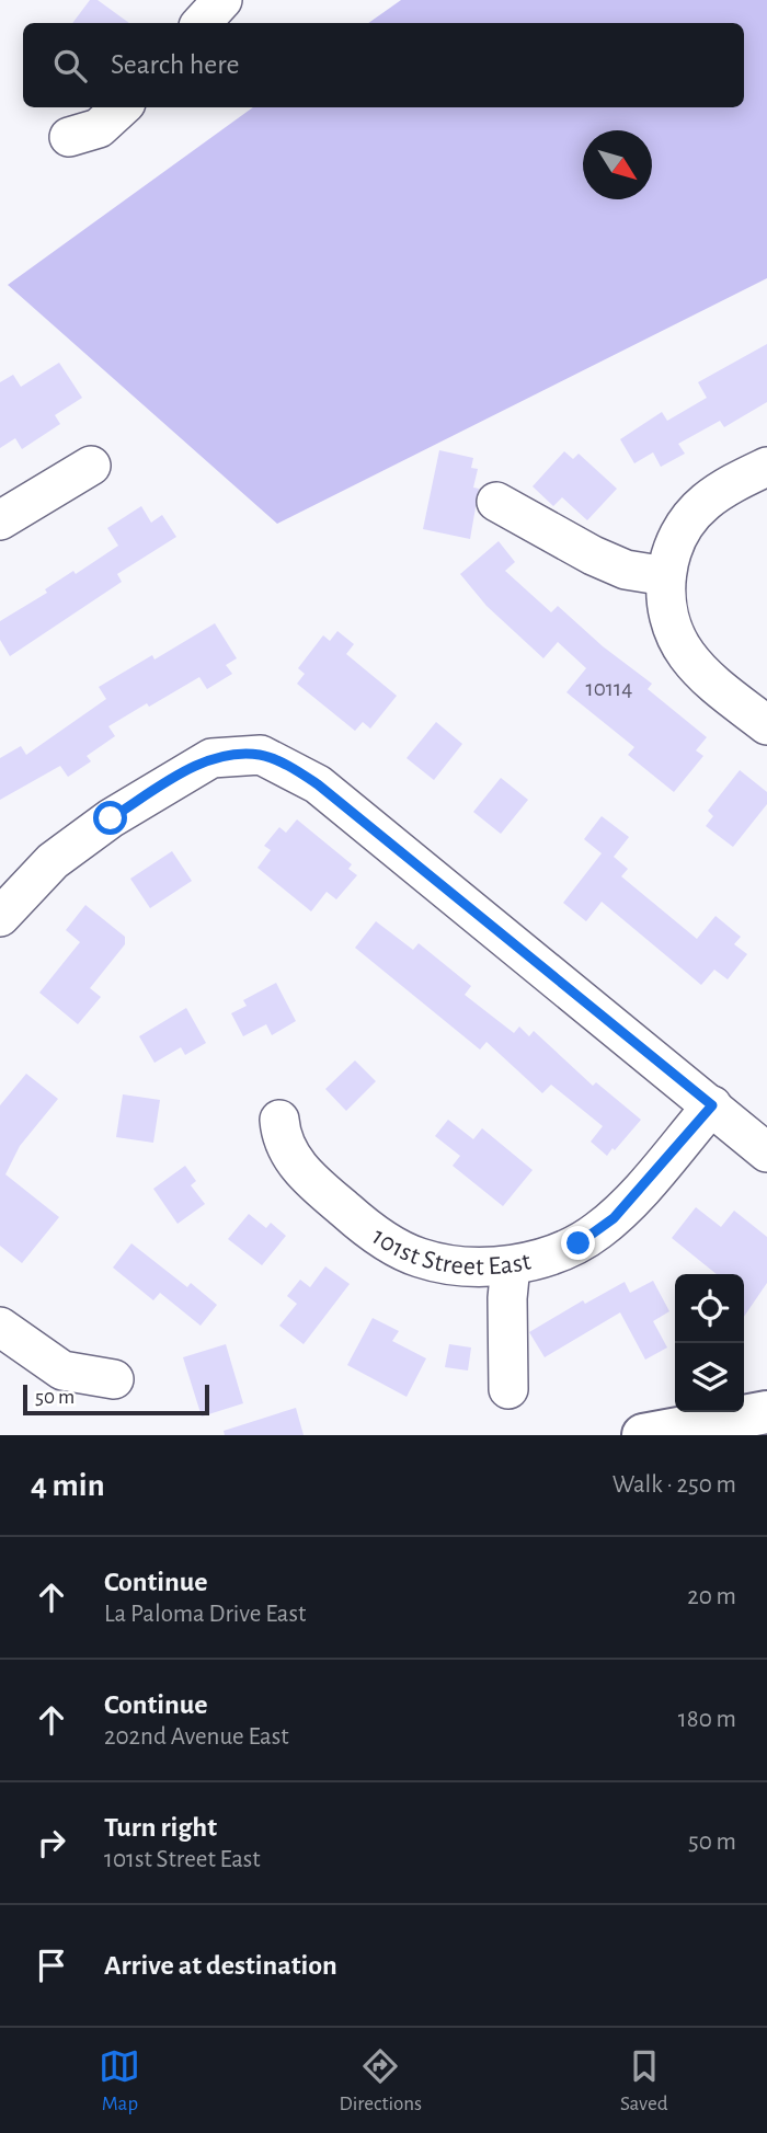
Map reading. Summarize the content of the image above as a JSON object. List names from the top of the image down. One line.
{"streets":{"street":["101st Street East"]},"house_numbers":["10114"],"scale_bar":"50 m","north":"bottom right","page":{"search":"Search here","scale":"50 m","heading":["4 min","Walk · 250 m"],"list":[["Continue","La Paloma Drive East","20 m"],["Continue","202nd Avenue East","180 m"],["Turn right","101st Street East","50 m"],"Arrive at destination"],"nav":["Map","Directions","Saved"]}}
